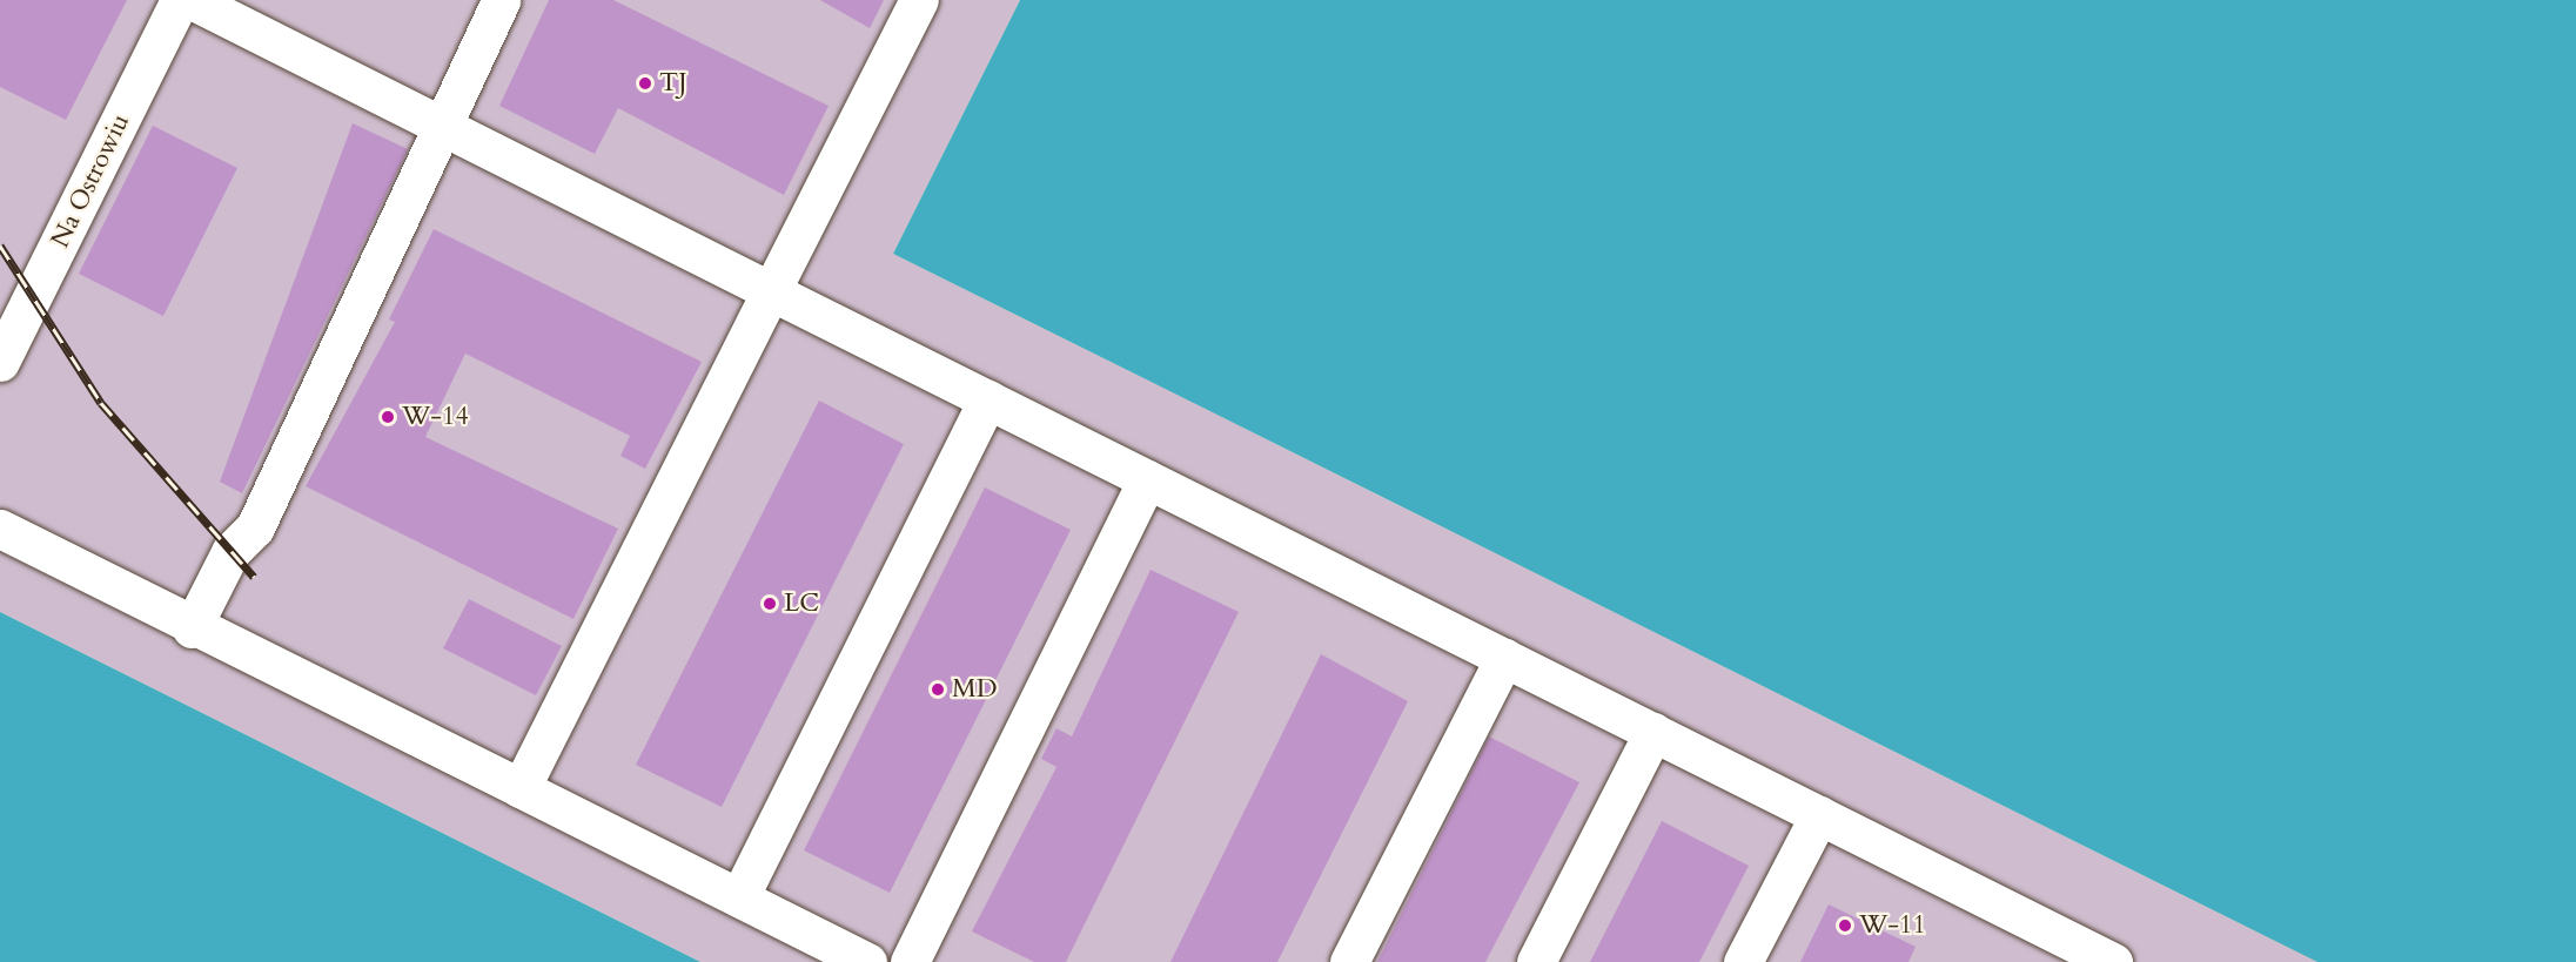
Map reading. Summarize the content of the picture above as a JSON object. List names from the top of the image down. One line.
{"streets":{"lane":["Na Ostrowiu"]},"places":["TJ","W-14","LC","MD","W-11"]}
